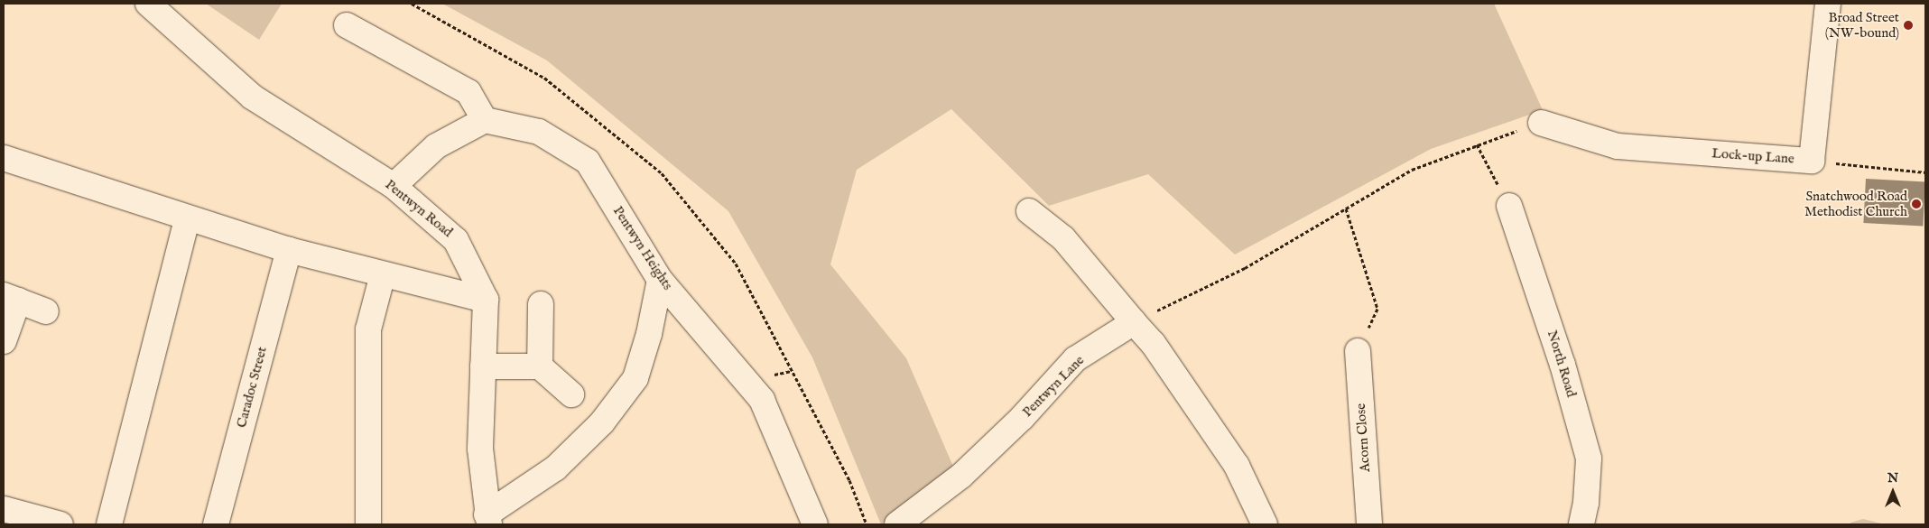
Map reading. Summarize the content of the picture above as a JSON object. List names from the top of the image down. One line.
{"streets":{"street":["Lock-up Lane","Pentwyn Road","Pentwyn Heights","North Road","Pentwyn Lane","Caradoc Street","Acorn Close"]},"places":["Broad Street (NW-bound)","Snatchwood Road Methodist Church"],"north":"top"}
